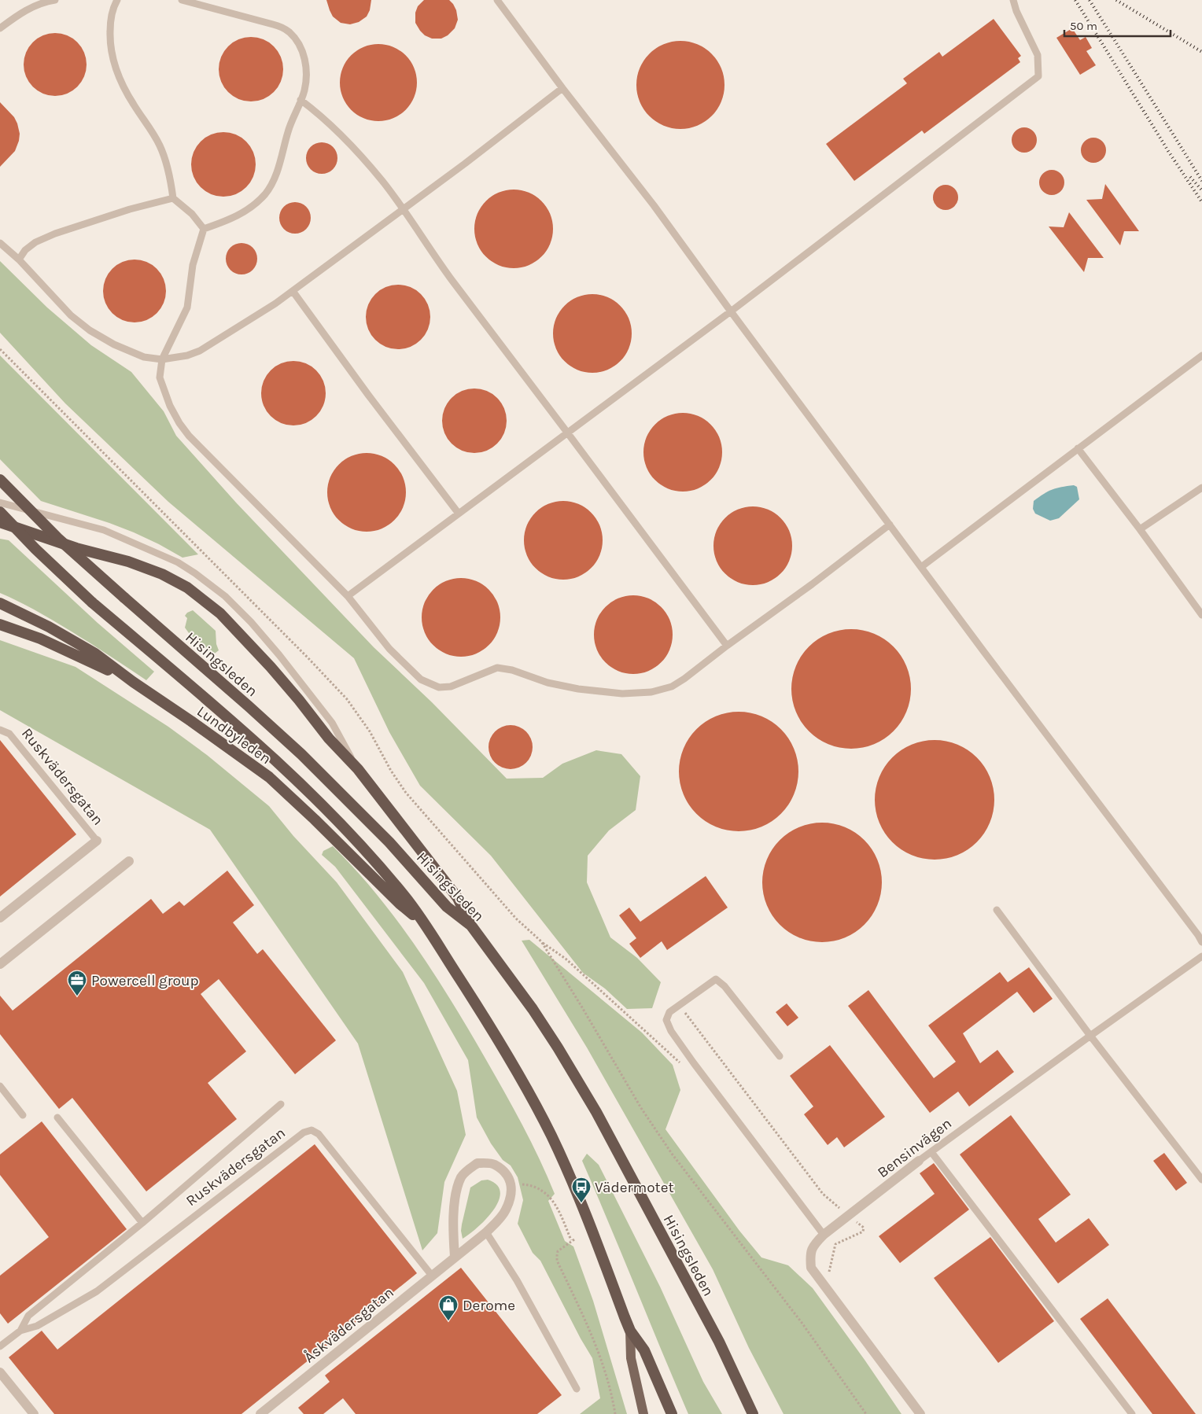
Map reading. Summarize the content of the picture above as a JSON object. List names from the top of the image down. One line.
{"streets":{"highway":["Hisingsleden","Lundbyleden"],"street":["Ruskvädersgatan","Bensinvägen","Åskvädersgatan"]},"crossings":[["Ruskvädersgatan","Åskvädersgatan"]],"places":{"office":["Powercell group"],"bus stop":["Vädermotet"],"shop":["Derome"]},"scale_bar":"50 m"}
